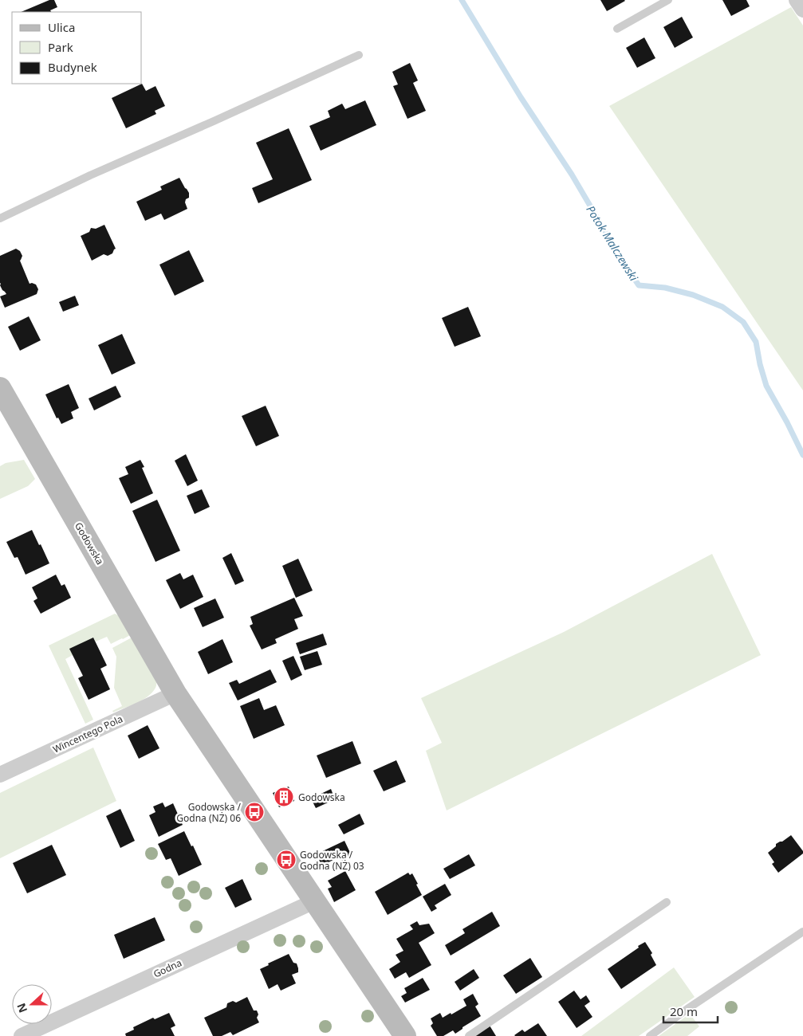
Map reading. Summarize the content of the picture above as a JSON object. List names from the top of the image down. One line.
{"streets":{"street":["Godowska","Wincentego Pola","Godna"]},"crossings":[["Godowska","Wincentego Pola"],["Godowska","Godna"]],"water":["Potok Malczewski"],"places":{"building":["Godowska"],"bus stop":["Godowska / Godna (NŻ) 06","Godowska / Godna (NŻ) 03"]},"legend":["Ulica","Park","Budynek"],"scale_bar":"20 m","north":"left"}
